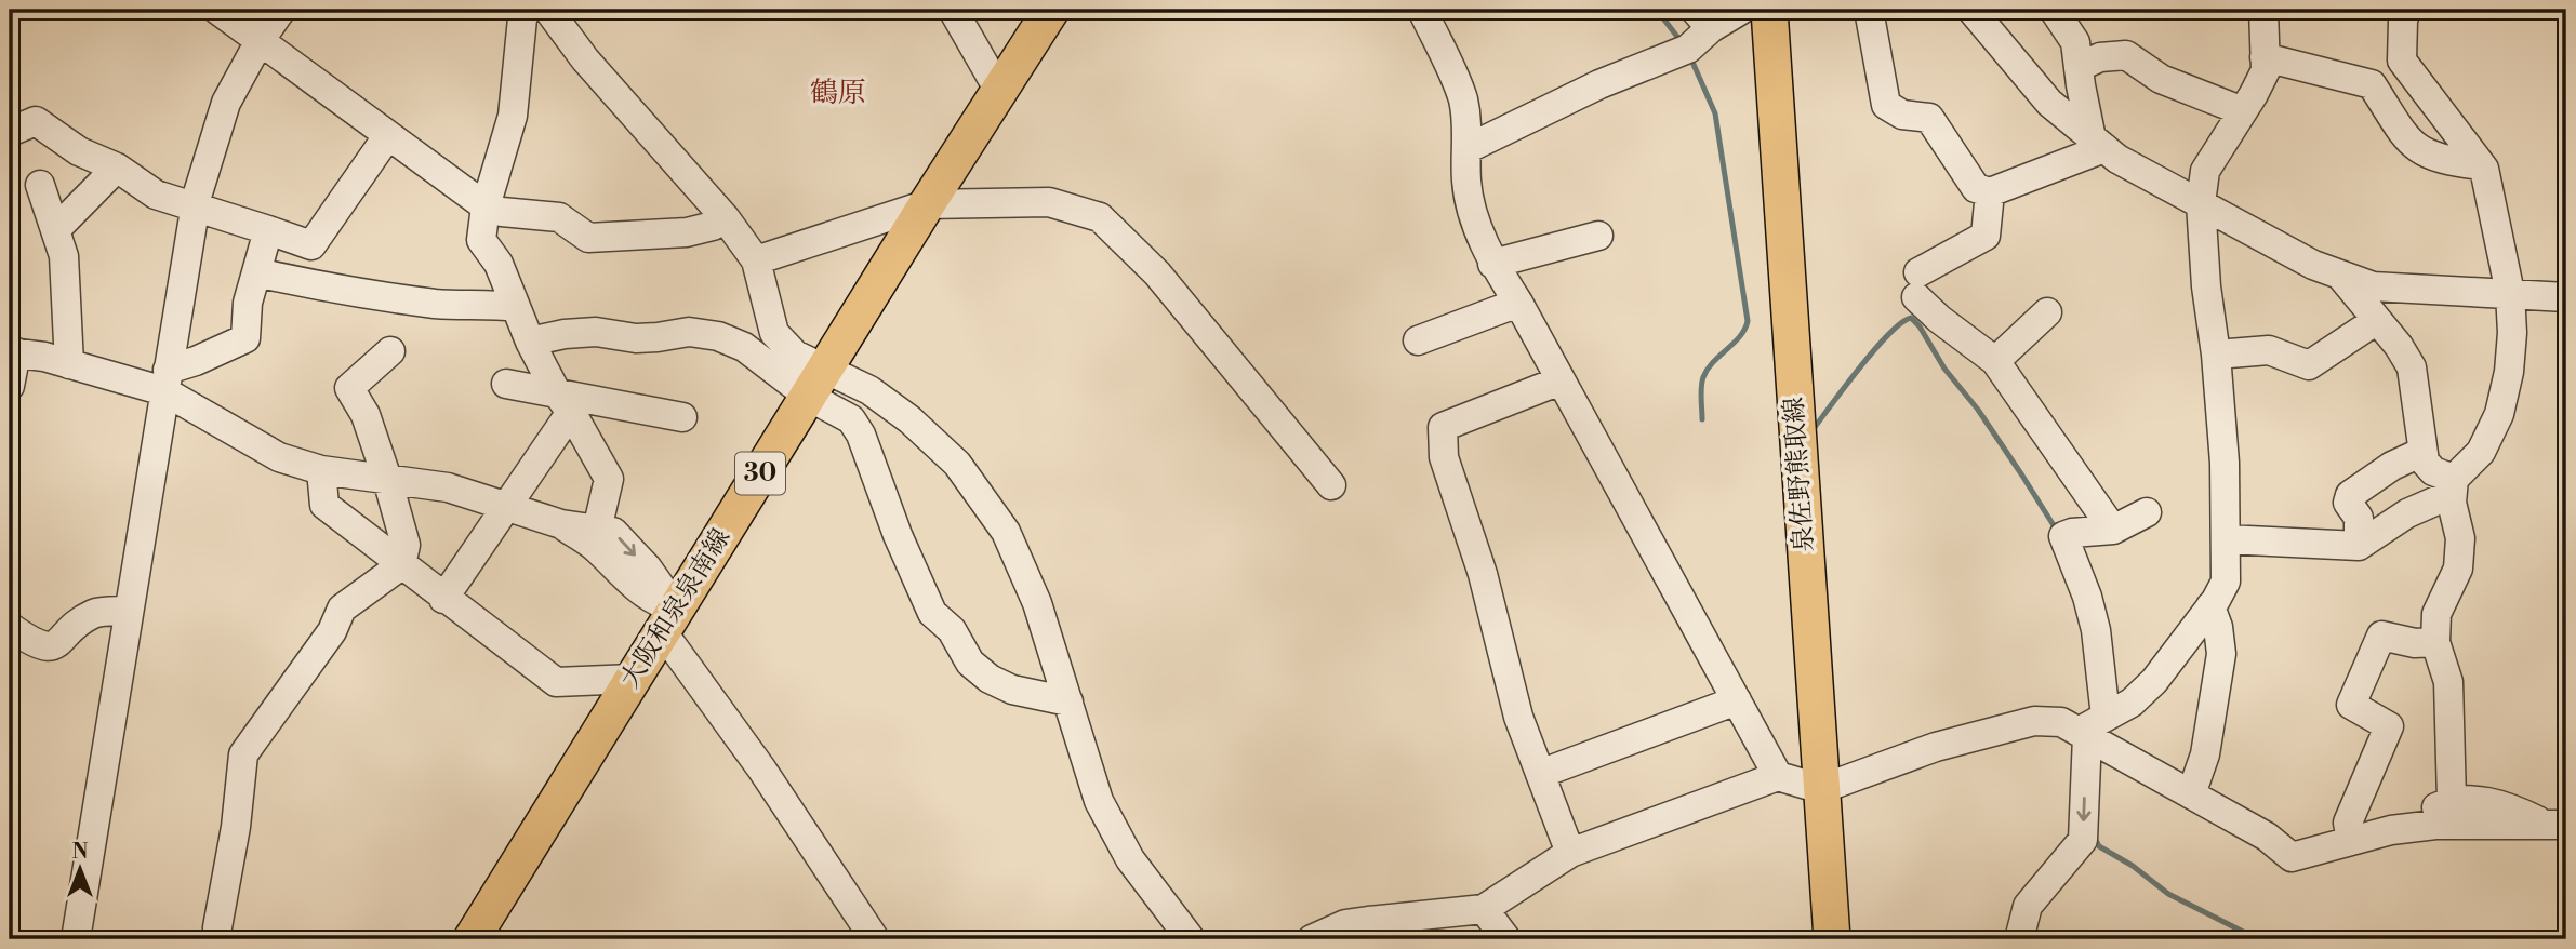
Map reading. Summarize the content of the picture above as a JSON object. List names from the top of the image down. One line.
{"streets":{"main road":["30","泉佐野熊取線","大阪和泉泉南線"]},"districts":["鶴原"],"north":"top"}
